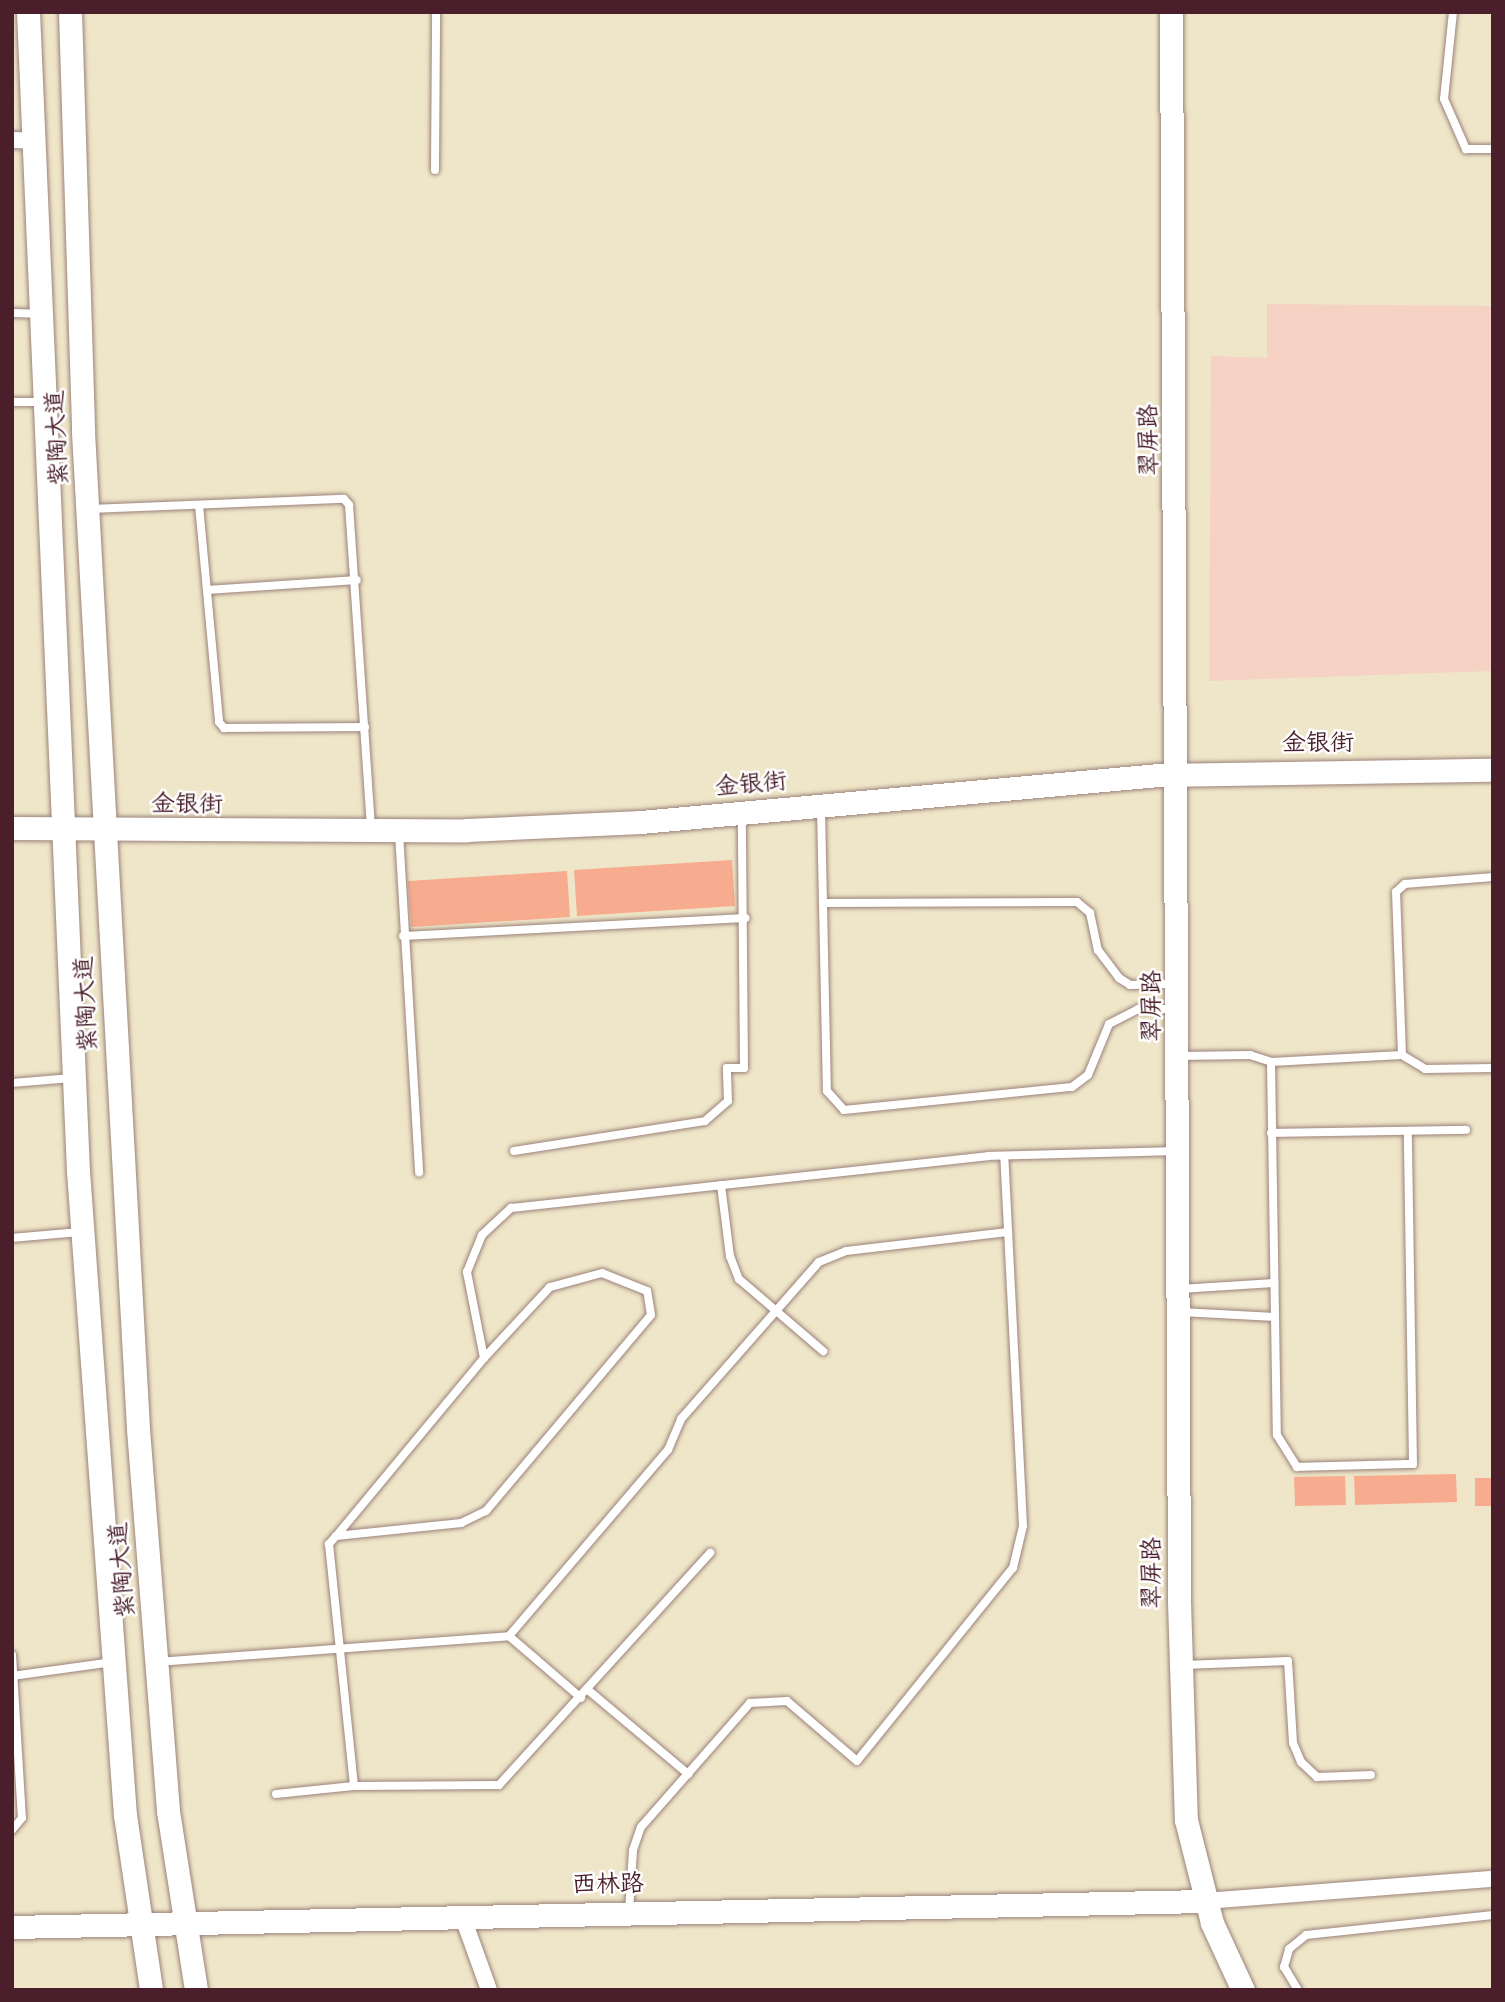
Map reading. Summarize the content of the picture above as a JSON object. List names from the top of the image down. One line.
{"streets":{"street":["紫陶大道","翠屏路","金银街","西林路"]},"crossings":[["紫陶大道","金银街"],["紫陶大道","西林路"],["翠屏路","金银街"],["翠屏路","西林路"]]}
